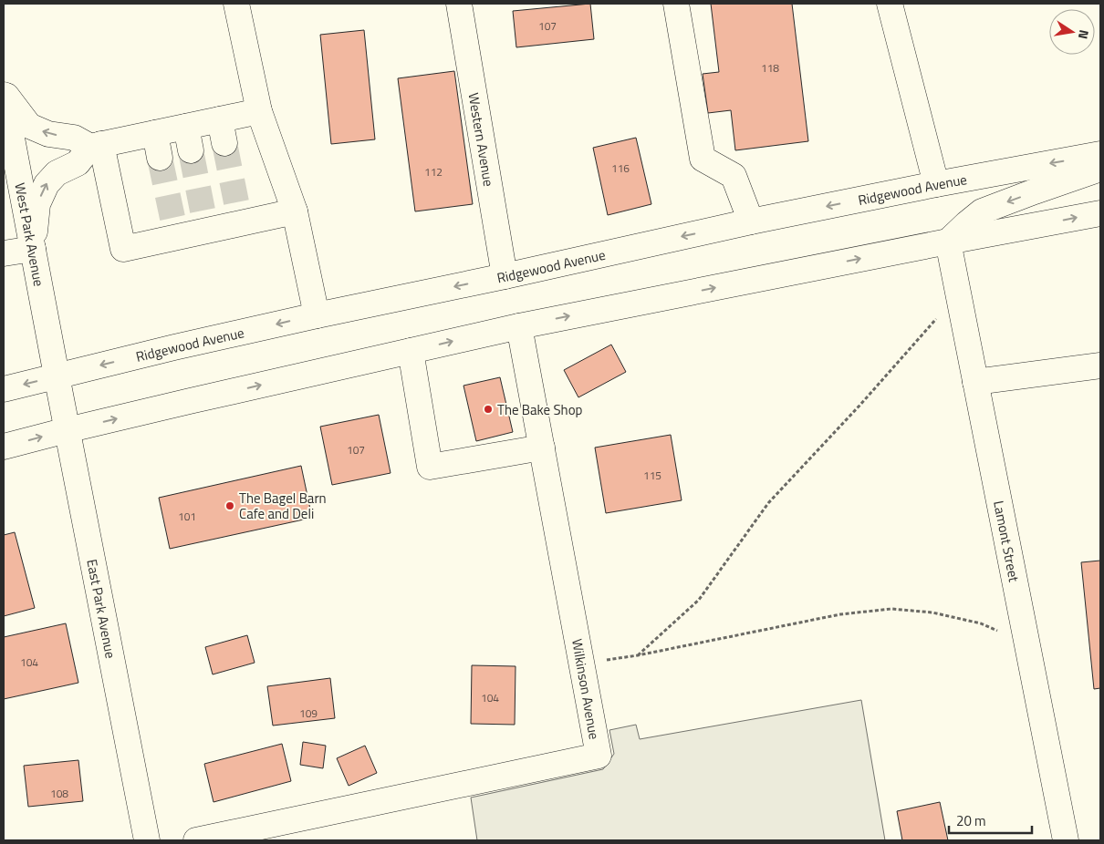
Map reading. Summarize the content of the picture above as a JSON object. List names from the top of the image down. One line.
{"streets":{"street":["Western Avenue","Ridgewood Avenue","West Park Avenue","Lamont Street","East Park Avenue","Wilkinson Avenue"]},"crossings":[["Western Avenue","Ridgewood Avenue"],["Ridgewood Avenue","West Park Avenue"],["Ridgewood Avenue","East Park Avenue"],["West Park Avenue","East Park Avenue"]],"places":["The Bake Shop","The Bagel Barn Cafe and Deli"],"house_numbers":["107","118","116","112","107","115","101","104","104","109","108"],"scale_bar":"20 m","north":"right"}
